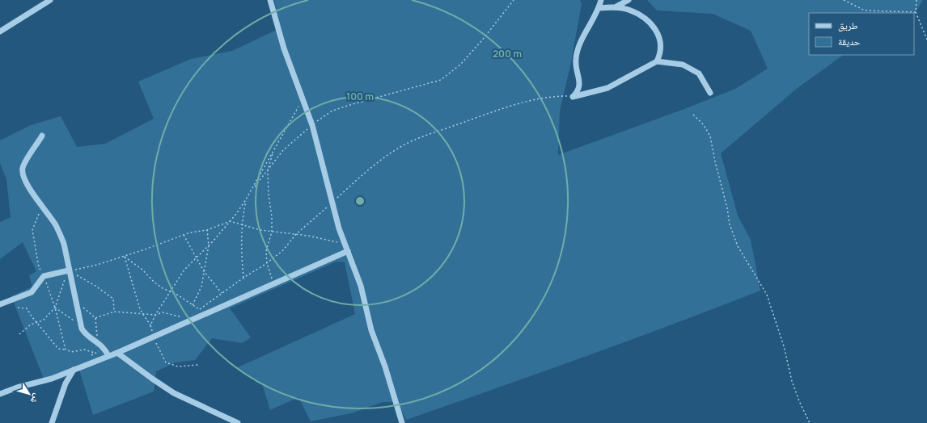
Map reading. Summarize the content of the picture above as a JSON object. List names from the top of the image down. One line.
{"legend":["طريق","حديقة"],"north":"bottom right","rings":["200 m","100 m"]}
